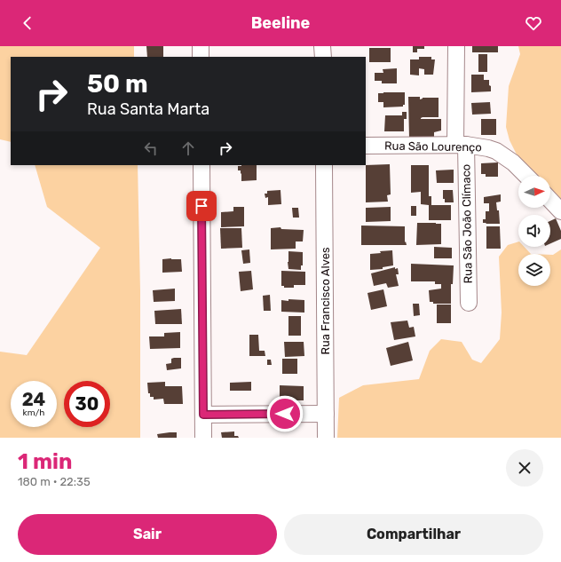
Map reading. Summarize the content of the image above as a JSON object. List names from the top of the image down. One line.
{"streets":{"street":["Rua São Lourenço","Rua São João Clímaco","Rua Francisco Alves"]},"crossings":[["Rua São Lourenço","Rua São João Clímaco"]],"north":"right","page":{"header":"Beeline","turn":["50 m","Rua Santa Marta"],"speed":"24 km/h","limit":"30","heading":["1 min","180 m · 22:35"],"buttons":["Sair","Compartilhar"]}}
